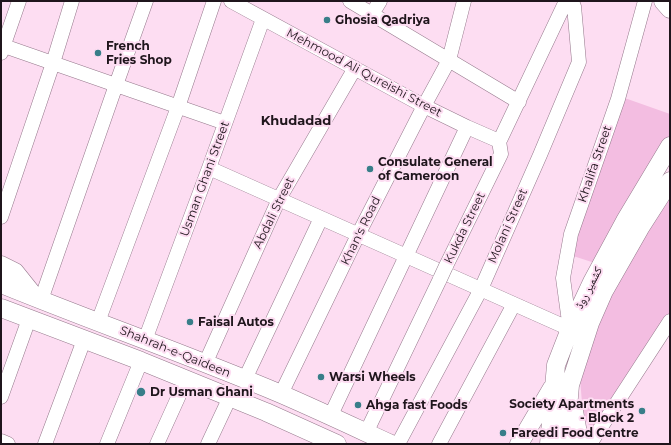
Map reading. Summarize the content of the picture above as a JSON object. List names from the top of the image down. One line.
{"streets":{"main road":["کشمیر روڈ","Shahrah-e-Qaideen"],"street":["Mehmood Ali Qureishi Street","Khalifa Street","Usman Ghani Street","Abdali Street","Molani Street","Kukda Street","Khan's Road"]},"crossings":[["Mehmood Ali Qureishi Street","Usman Ghani Street"],["Mehmood Ali Qureishi Street","Abdali Street"],["Mehmood Ali Qureishi Street","Kukda Street"],["Mehmood Ali Qureishi Street","Khan's Road"],["Khalifa Street","کشمیر روڈ"],["Usman Ghani Street","Shahrah-e-Qaideen"],["Abdali Street","Shahrah-e-Qaideen"],["Molani Street","Kukda Street"],["Kukda Street","Shahrah-e-Qaideen"],["Khan's Road","Shahrah-e-Qaideen"]],"districts":["Khudadad"],"places":["Ghosia Qadriya","French Fries Shop","Consulate General of Cameroon","Faisal Autos","Warsi Wheels","Dr Usman Ghani","Ahga fast Foods","Society Apartments - Block 2","Fareedi Food Centre"]}
